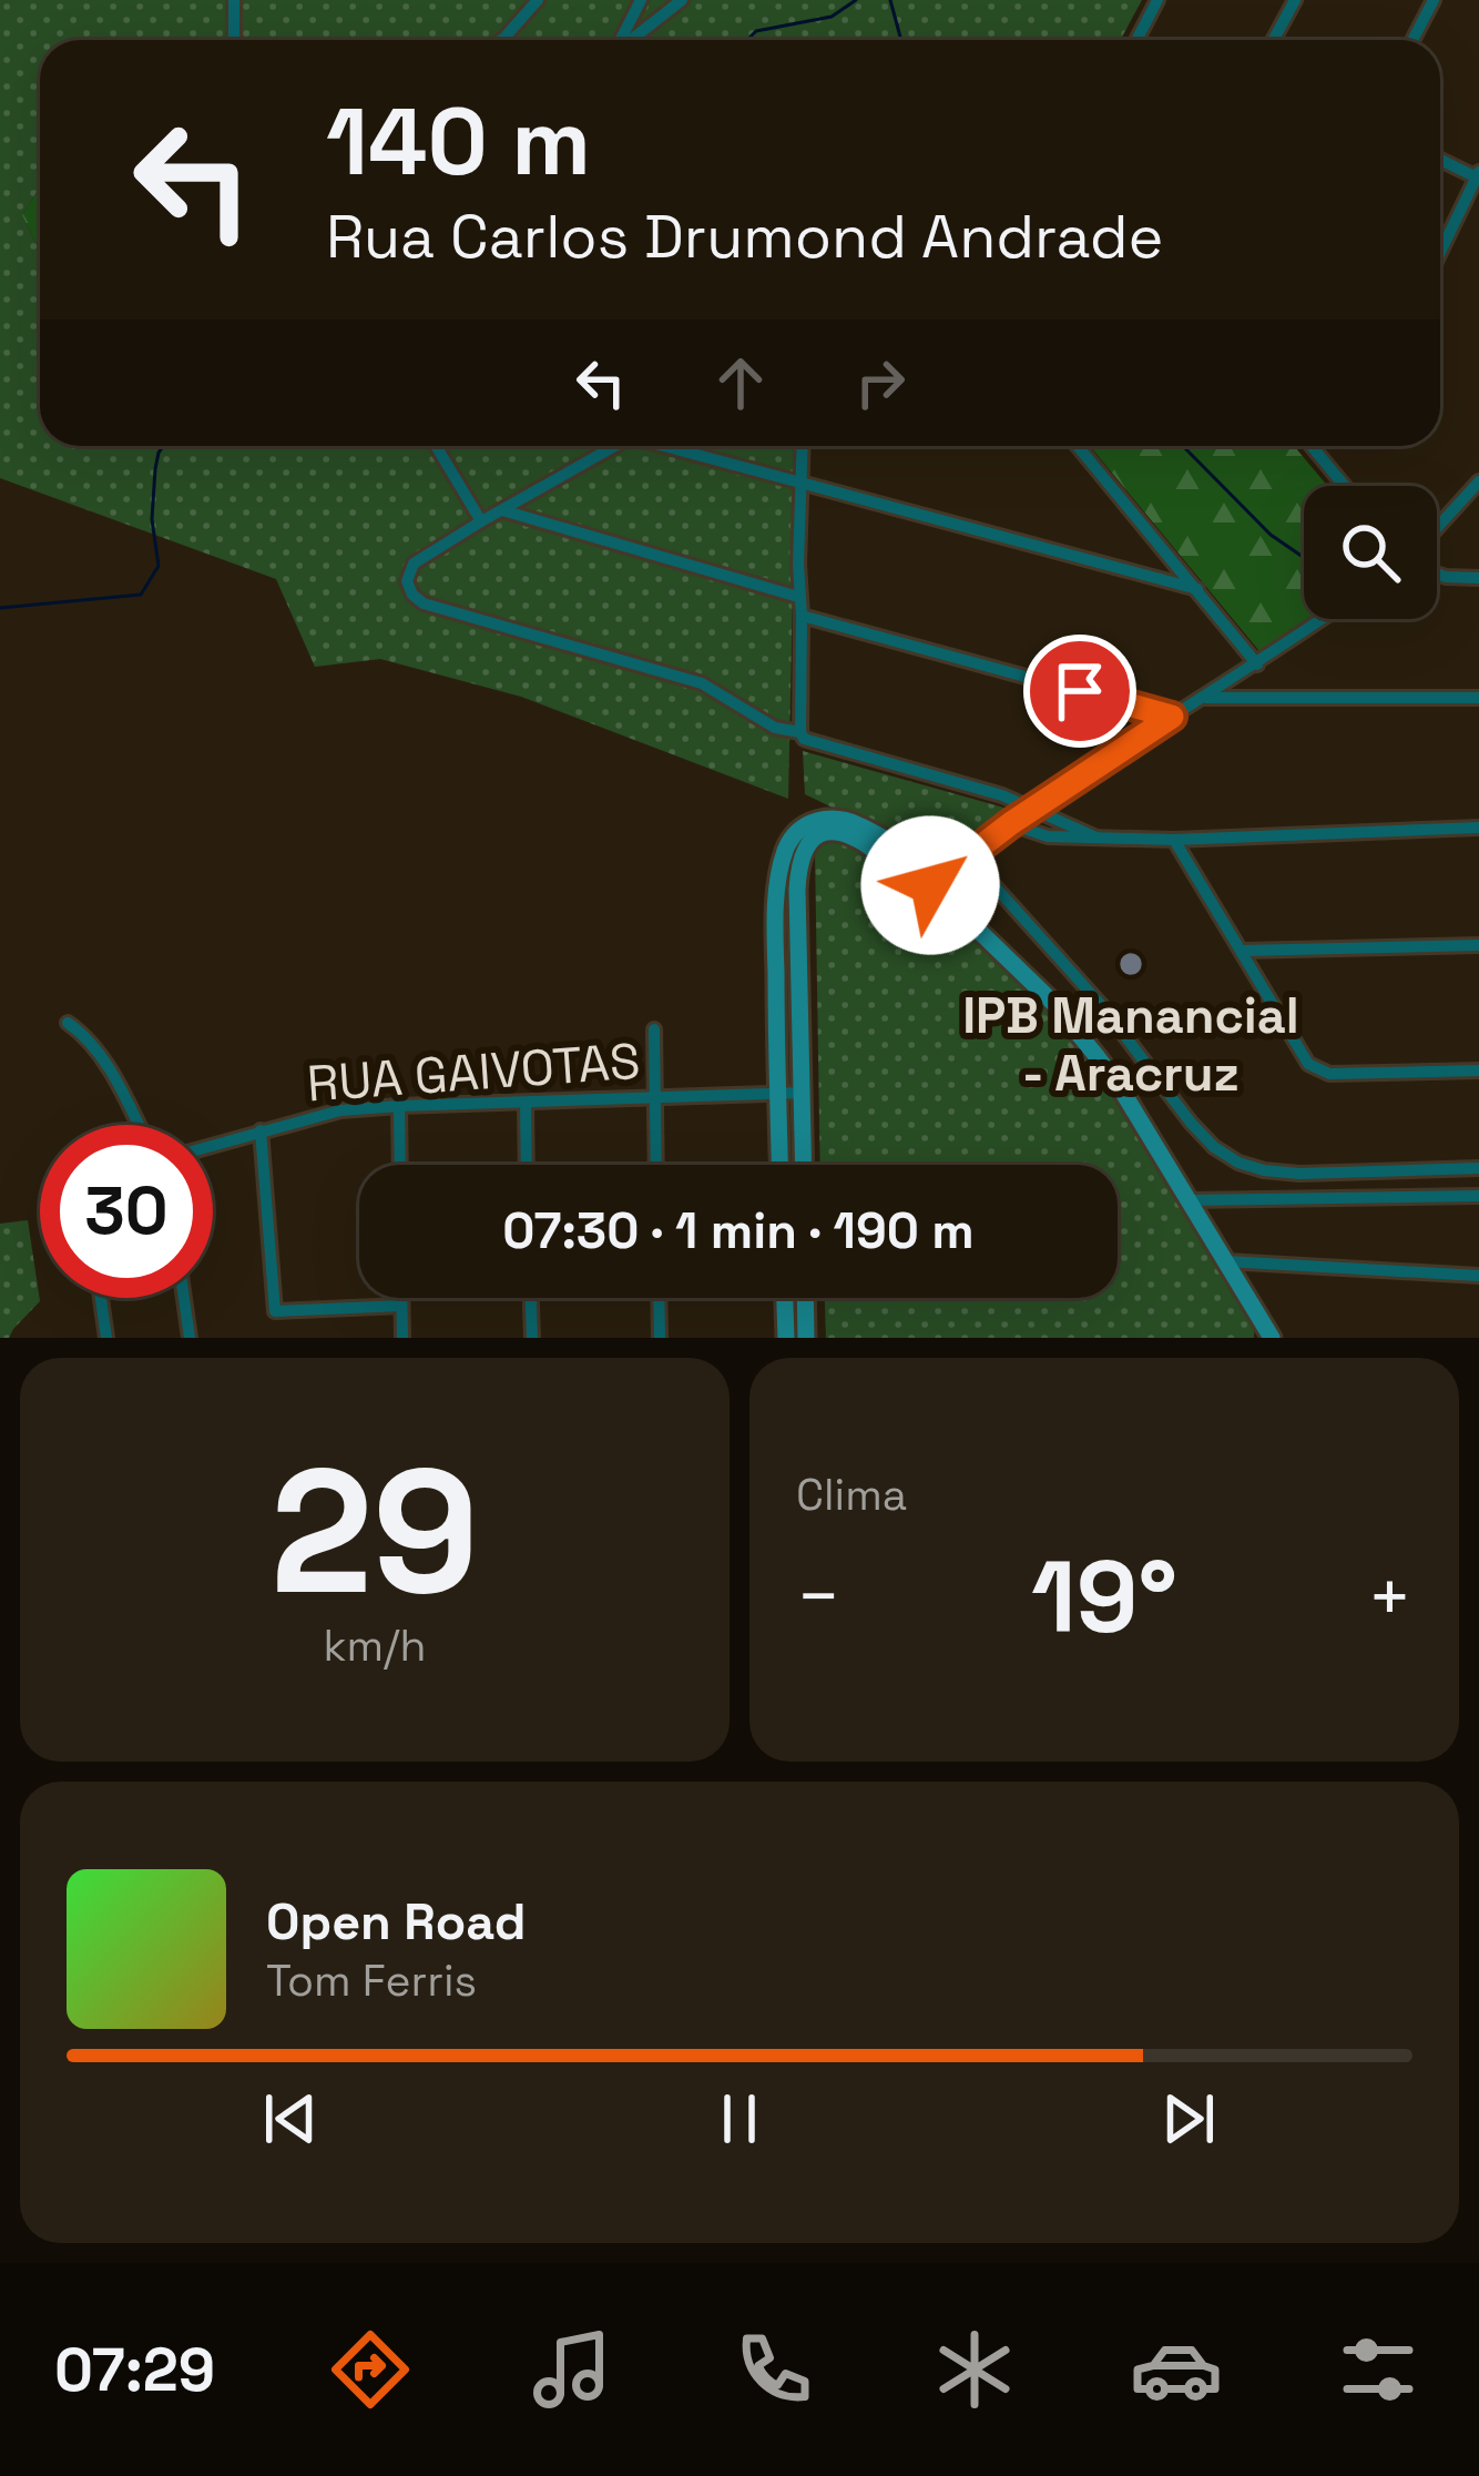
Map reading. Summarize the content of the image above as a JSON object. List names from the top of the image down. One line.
{"streets":{"street":["RUA GAIVOTAS"]},"places":["IPB Manancial - Aracruz"],"page":{"turn":["140 m","Rua Carlos Drumond Andrade"],"limit":"30","trip":"07:30 · 1 min · 190 m","tile":[["29","km/h"],"Clima"],"heat":["−","19°","+"],"song":["Open Road","Tom Ferris"],"tabs":"07:29"}}
